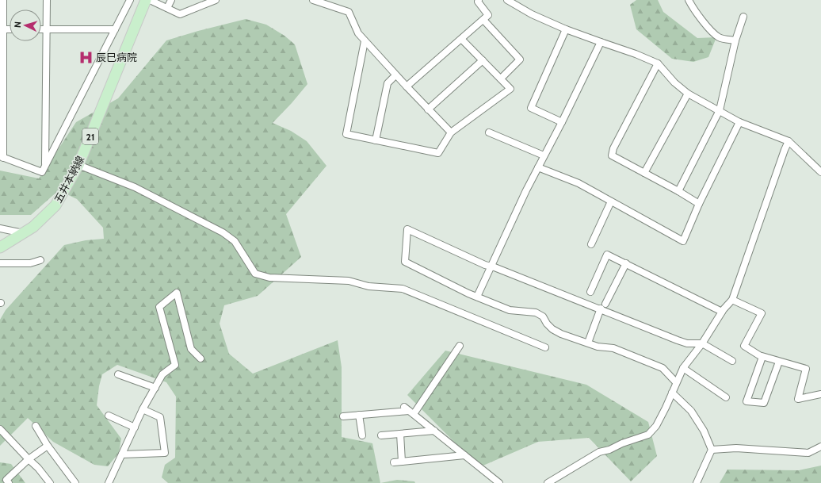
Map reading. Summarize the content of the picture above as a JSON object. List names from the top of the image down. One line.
{"streets":{"main road":["21","五井本納線"]},"places":{"hospital":["辰巳病院"]},"north":"left"}
